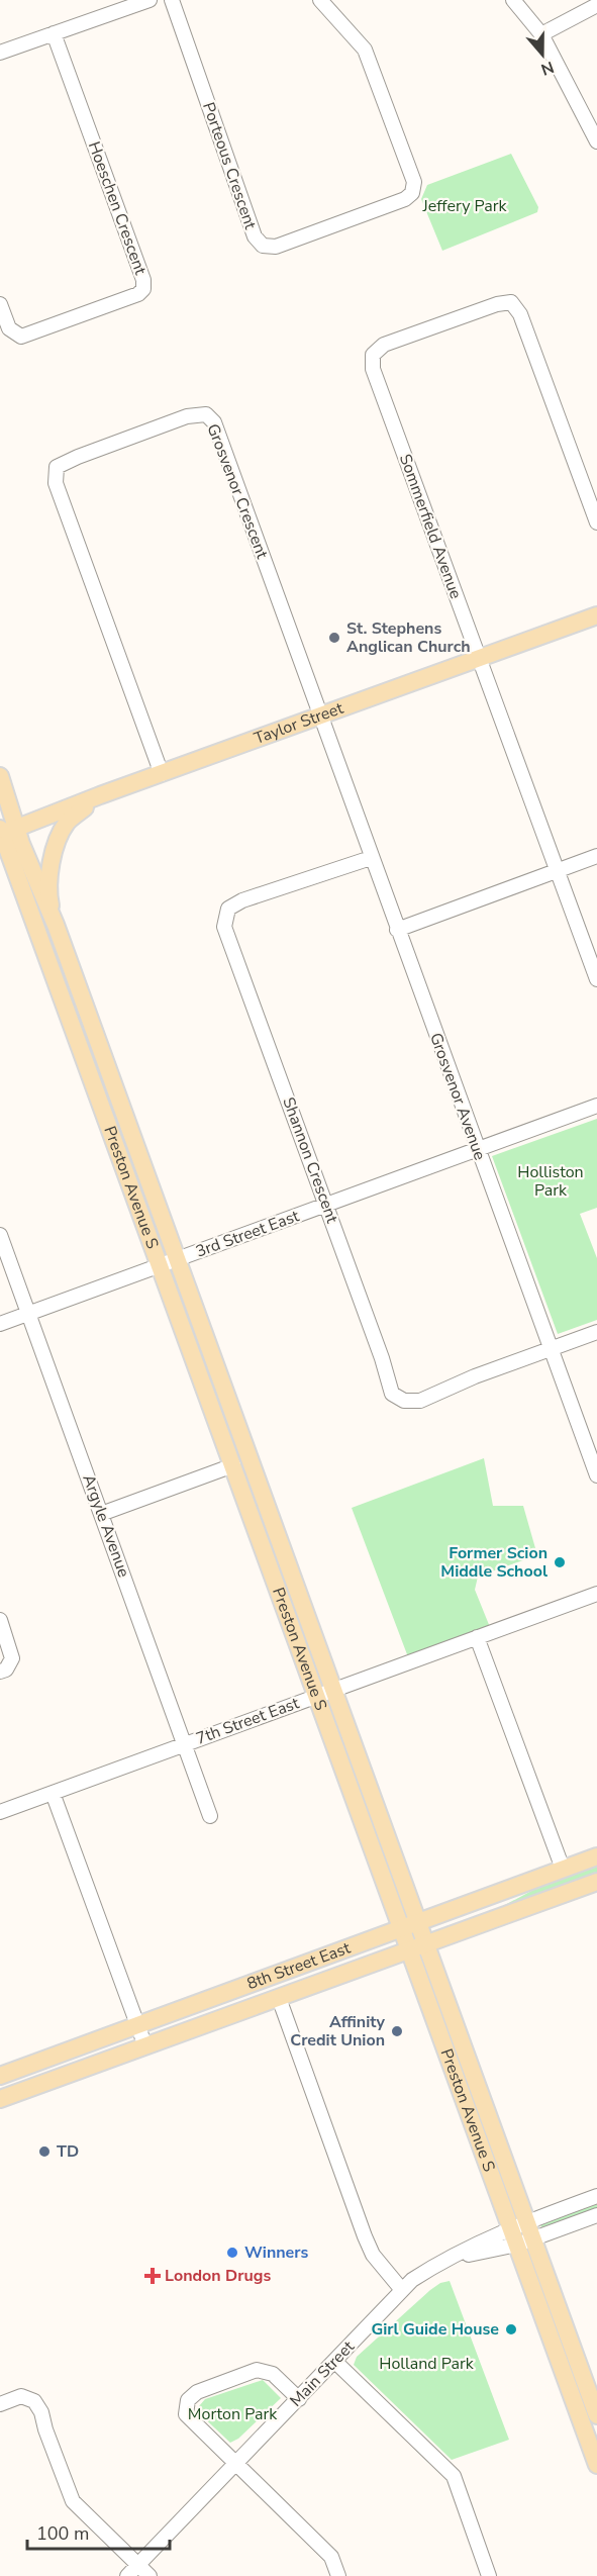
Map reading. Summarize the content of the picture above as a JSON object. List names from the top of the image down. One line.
{"streets":{"main road":["Taylor Street","Preston Avenue S","8th Street East"],"street":["Porteous Crescent","Hoeschen Crescent","Grosvenor Crescent","Sommerfield Avenue","Grosvenor Avenue","Shannon Crescent","3rd Street East","Argyle Avenue","7th Street East","Main Street"]},"crossings":[["Grosvenor Crescent","Taylor Street"],["Grosvenor Crescent","Grosvenor Avenue"],["Sommerfield Avenue","Taylor Street"],["Taylor Street","Grosvenor Avenue"],["Taylor Street","Preston Avenue S"],["Grosvenor Avenue","Shannon Crescent"],["Grosvenor Avenue","3rd Street East"],["Shannon Crescent","3rd Street East"],["Preston Avenue S","3rd Street East"],["Preston Avenue S","7th Street East"],["Preston Avenue S","8th Street East"],["Preston Avenue S","Main Street"],["3rd Street East","Argyle Avenue"],["Argyle Avenue","7th Street East"]],"parks":["Jeffery Park","Holliston Park","Holland Park","Morton Park"],"places":{"other":["St. Stephens Anglican Church","Former Scion Middle School","Affinity Credit Union","TD","Winners","Girl Guide House"],"health":["London Drugs"]},"scale_bar":"100 m","north":"bottom"}
